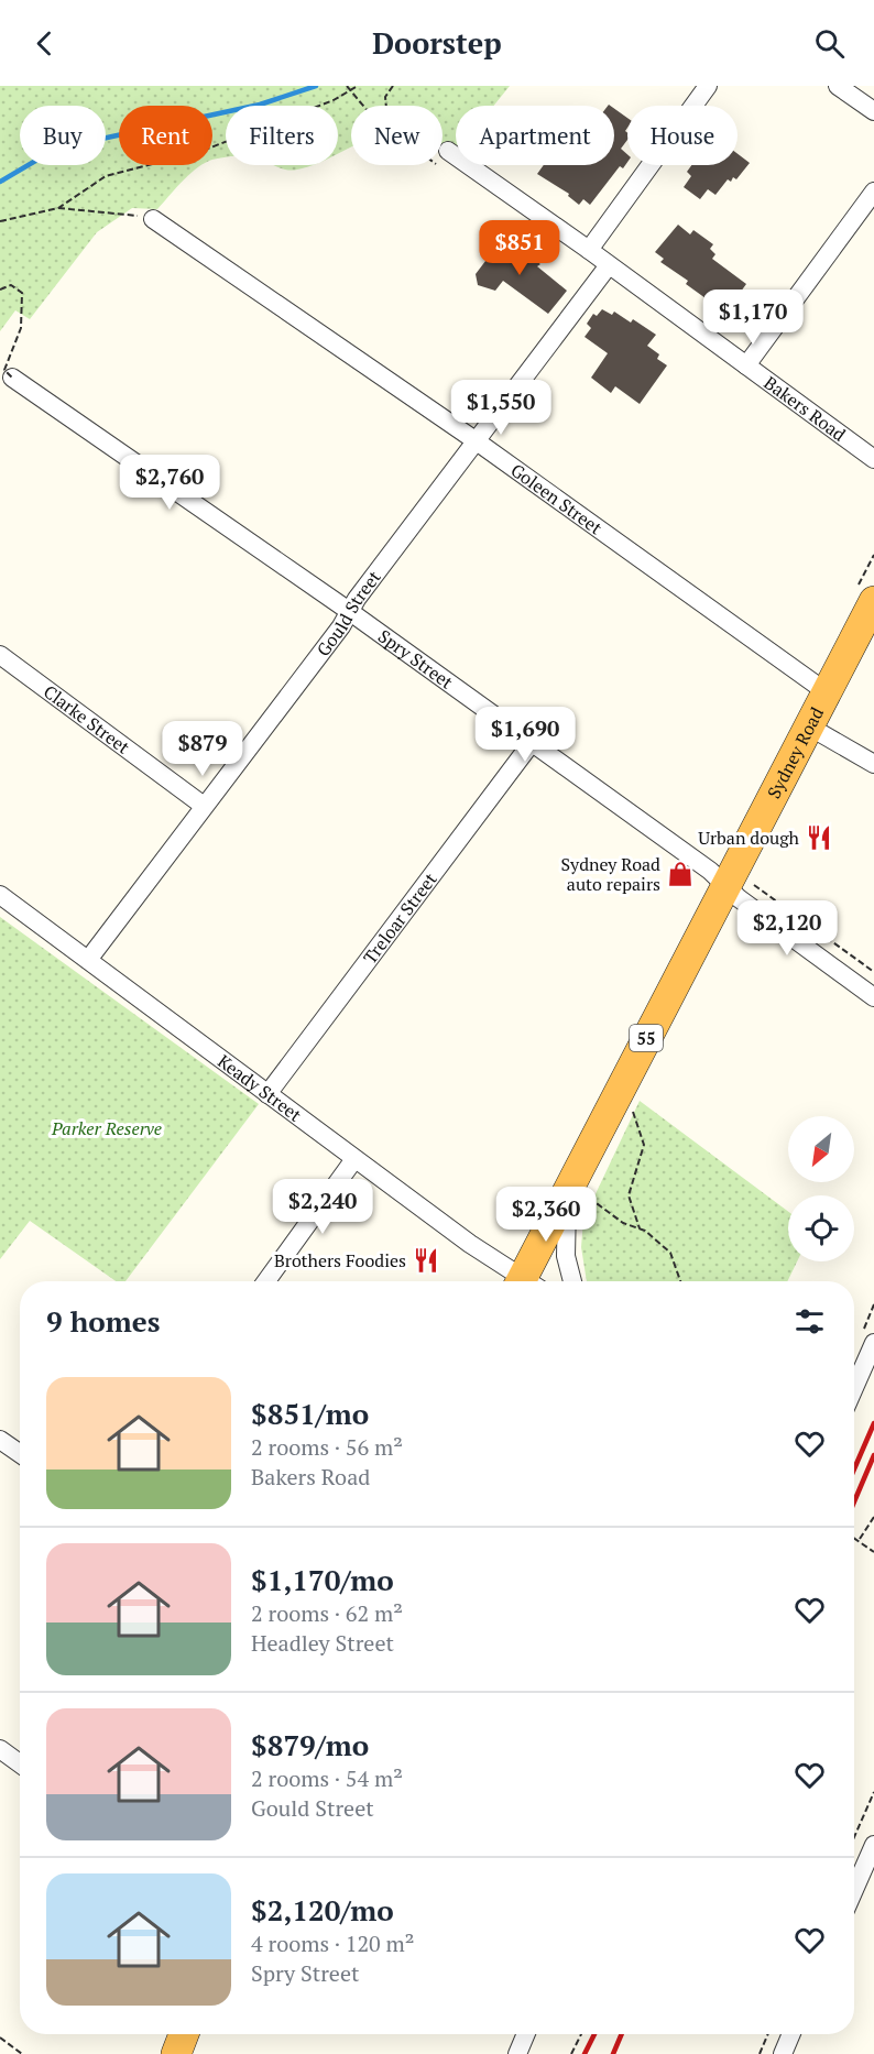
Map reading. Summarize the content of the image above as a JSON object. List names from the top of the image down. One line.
{"streets":{"highway":["Sydney Road","55"],"street":["Bakers Road","Goleen Street","Gould Street","Spry Street","Clarke Street","Treloar Street","Keady Street"]},"crossings":[["Bakers Road","Gould Street"],["Goleen Street","Gould Street"],["Goleen Street","Sydney Road"],["Gould Street","Spry Street"],["Gould Street","Clarke Street"],["Gould Street","Keady Street"],["Spry Street","Sydney Road"],["Spry Street","Treloar Street"],["Treloar Street","Keady Street"]],"parks":["Parker Reserve"],"places":{"restaurant":["Urban dough","Brothers Foodies"],"shop":["Sydney Road auto repairs"]},"north":"bottom left","page":{"header":"Doorstep","chip":["Buy","Rent","Filters","New","Apartment","House"],"price":["$851","$1,170","$1,550","$2,760","$1,690","$879","$2,120","$2,240","$2,360"],"heading":"9 homes","list":[{"name":"$851/mo","note":"2 rooms · 56 m² · Bakers Road"},{"name":"$1,170/mo","note":"2 rooms · 62 m² · Headley Street"},{"name":"$879/mo","note":"2 rooms · 54 m² · Gould Street"},{"name":"$2,120/mo","note":"4 rooms · 120 m² · Spry Street"}]}}
